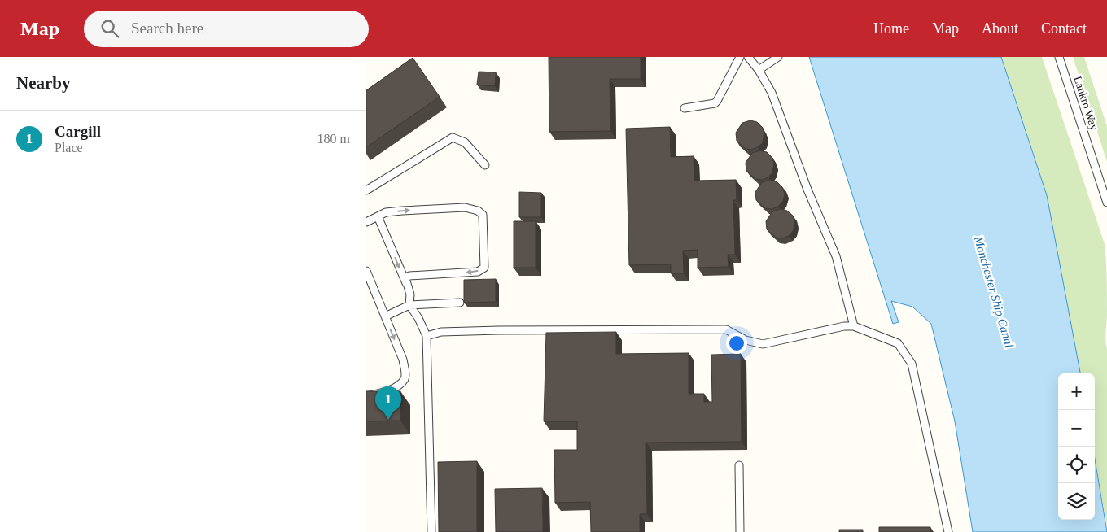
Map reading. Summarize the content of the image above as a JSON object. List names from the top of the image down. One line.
{"streets":{"lane":["Lankro Way"]},"water":["Manchester Ship Canal"],"page":{"header":"Map","search":"Search here","nav":["Home","Map","About","Contact"],"heading":"Nearby","list":[{"mark":"1","name":"Cargill","note":"Place","value":"180 m"}],"map_buttons":["+","−"],"pins":"1"}}
